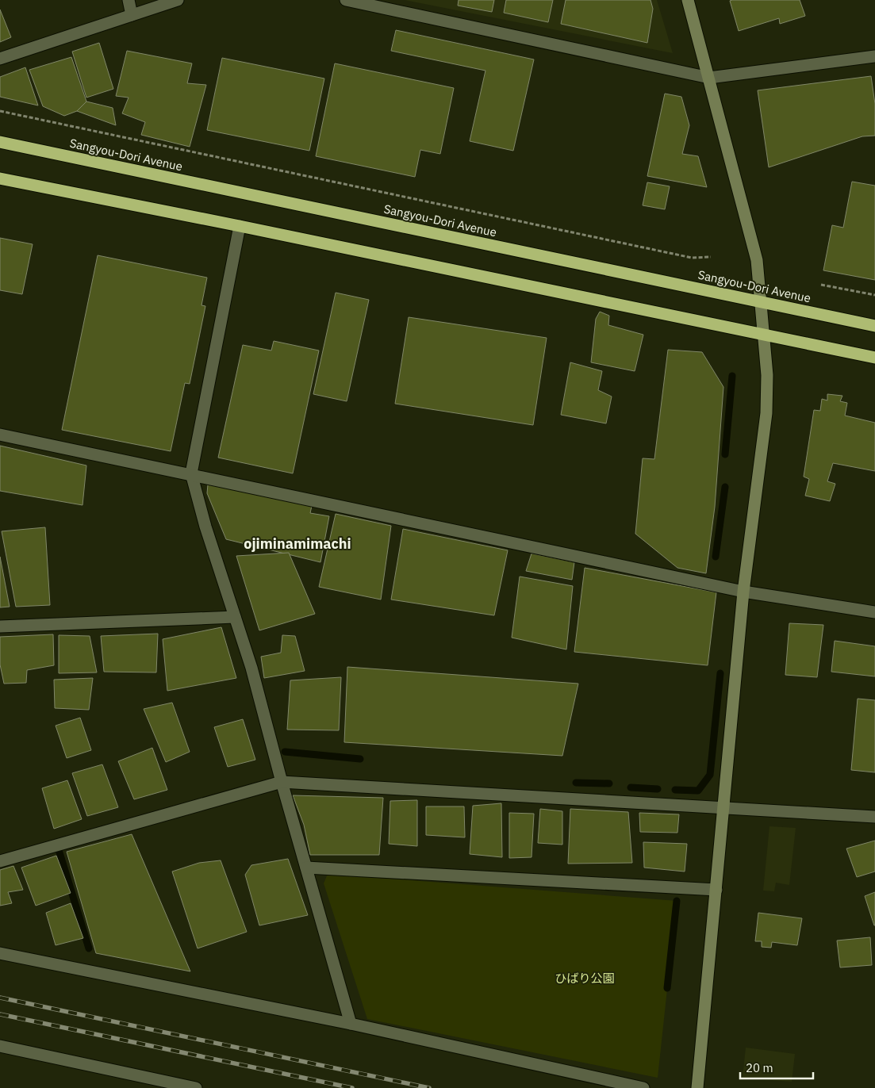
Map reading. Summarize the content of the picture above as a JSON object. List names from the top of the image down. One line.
{"streets":{"highway":["Sangyou-Dori Avenue"]},"districts":["ojiminamimachi"],"parks":["ひばり公園"],"scale_bar":"20 m"}
